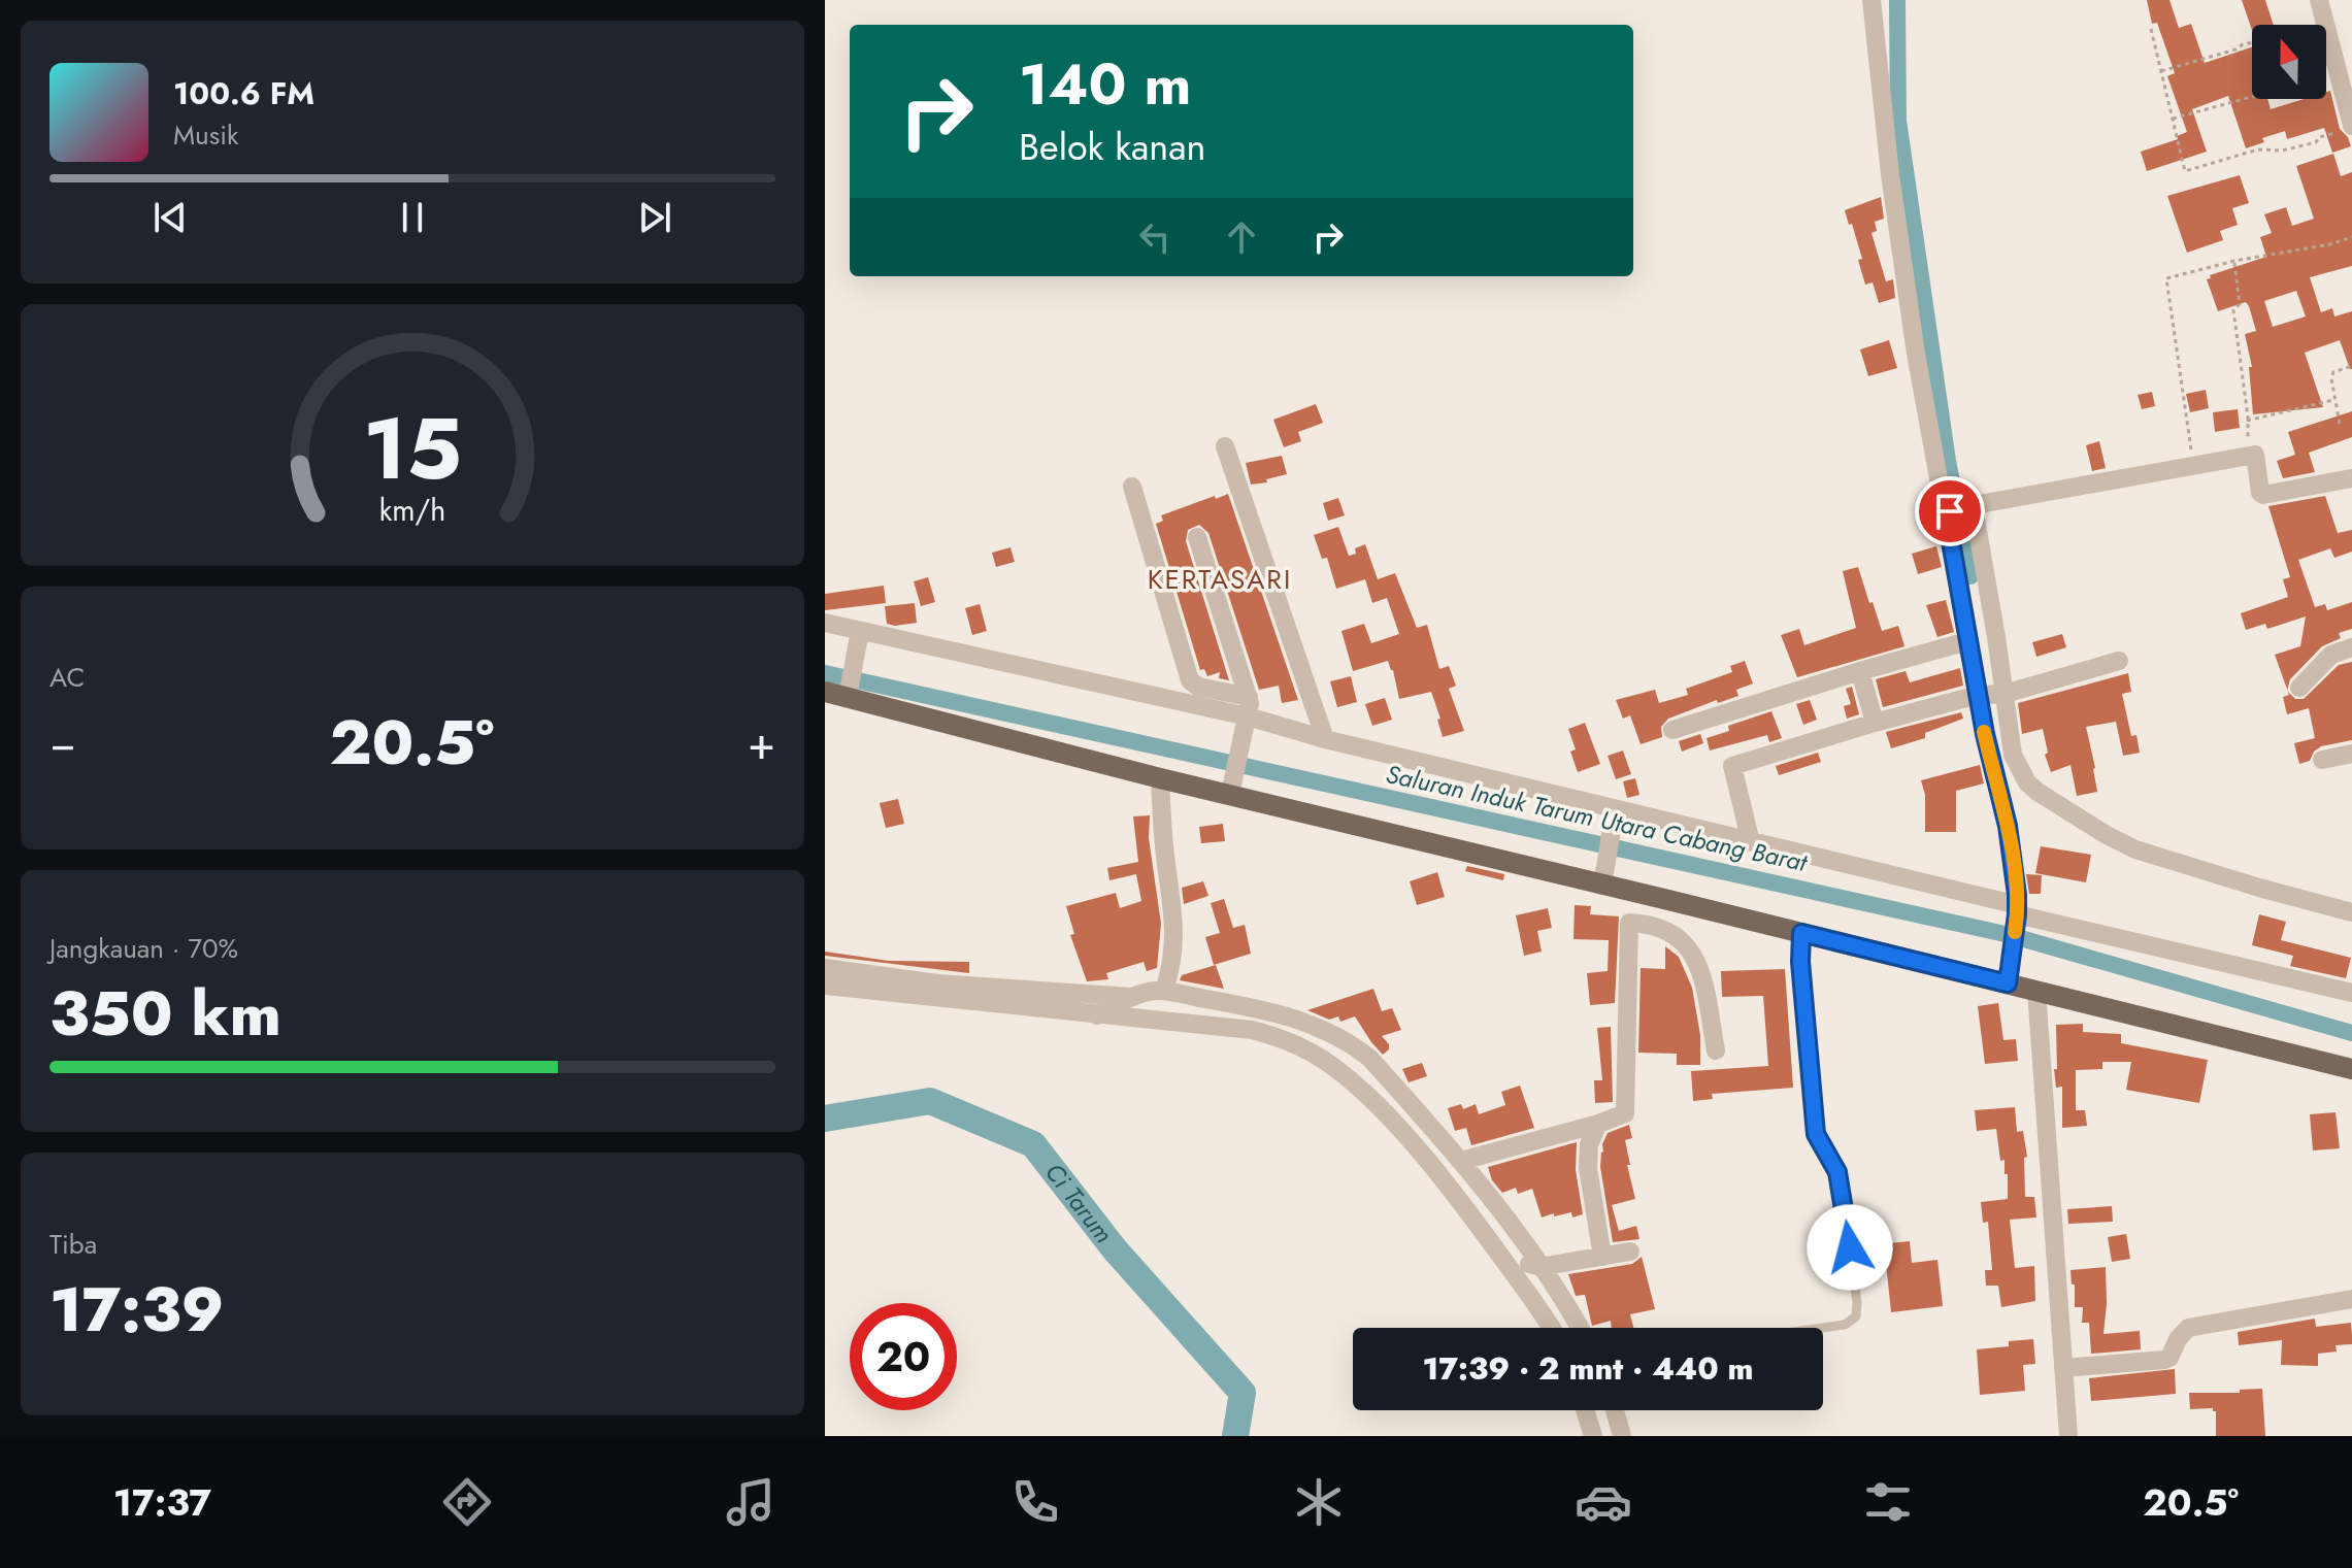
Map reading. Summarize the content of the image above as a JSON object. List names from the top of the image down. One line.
{"districts":["KERTASARI"],"water":["Saluran Induk Tarum Utara Cabang Barat","Ci Tarum"],"north":"top","page":{"turn":["140 m","Belok kanan"],"song":["100.6 FM","Musik"],"tile":["AC",["Jangkauan · 70%","350 km"],["Tiba","17:39"]],"heat":["−","20.5°","+"],"limit":"20","trip":"17:39 · 2 mnt · 440 m","tabs":["17:37","20.5°"],"gauge":["15","km/h"]}}
